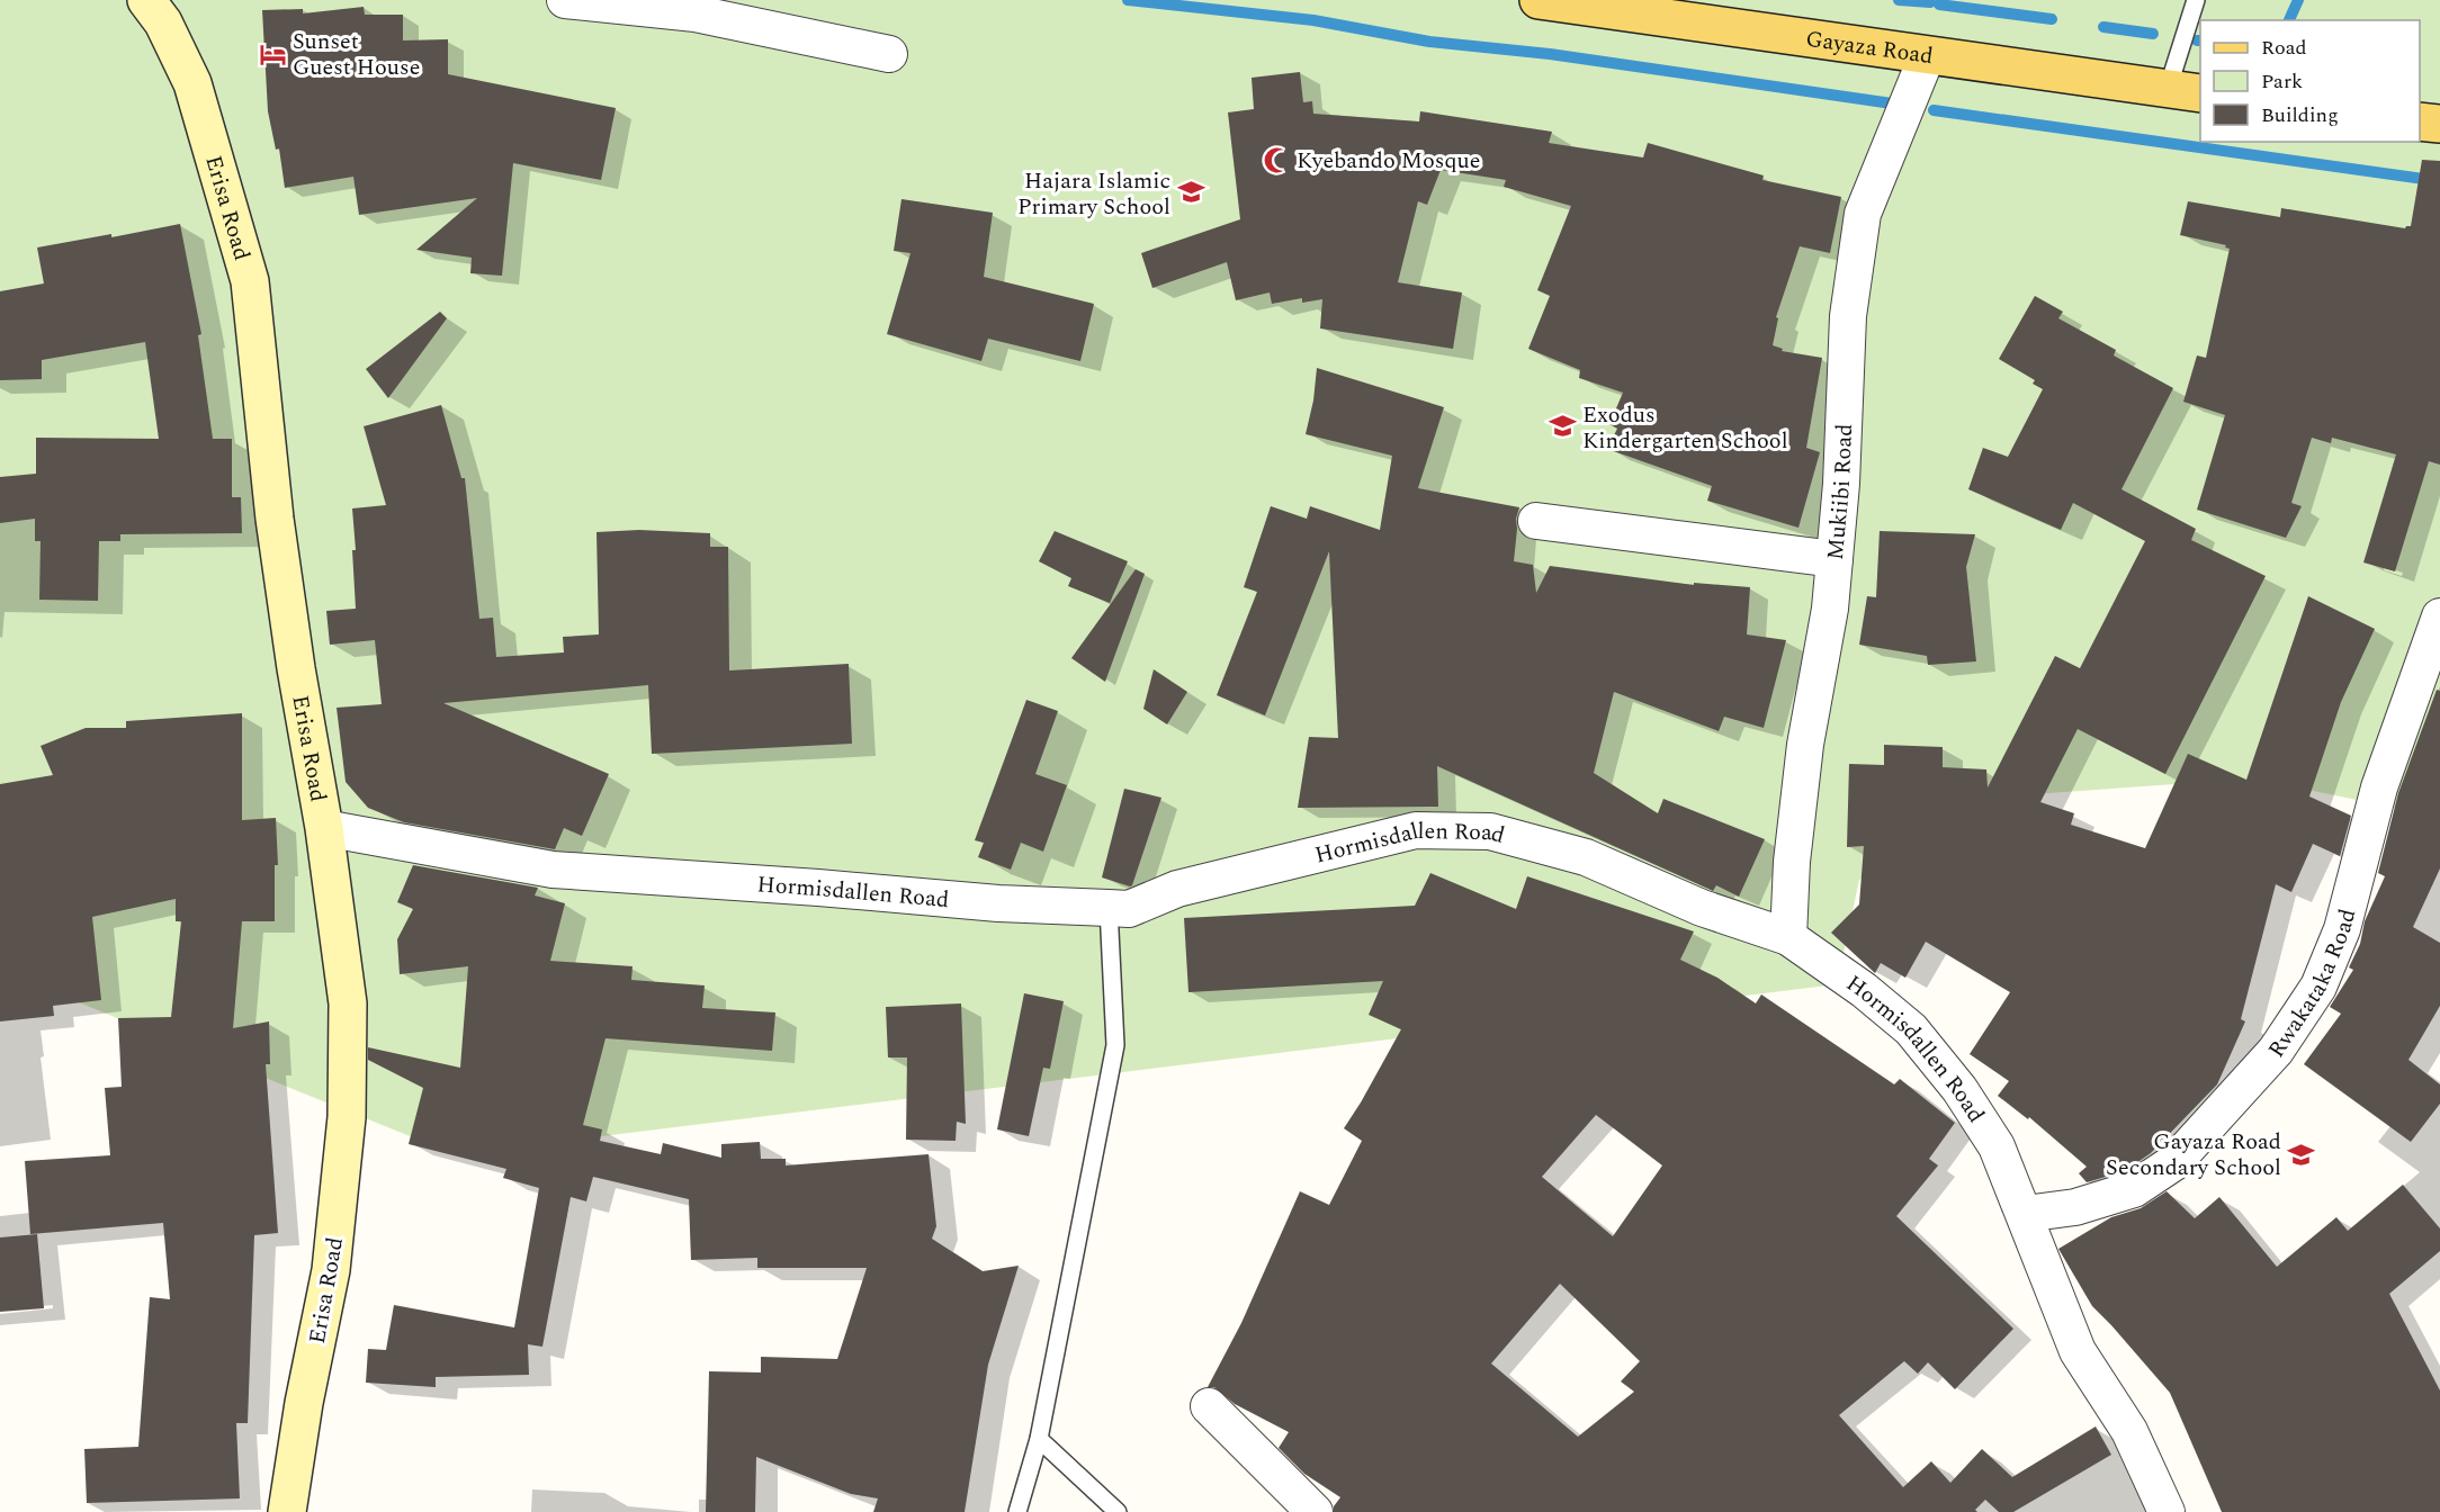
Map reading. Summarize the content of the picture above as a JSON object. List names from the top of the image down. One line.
{"streets":{"main road":["Gayaza Road"],"street":["Erisa Road","Mukiibi Road","Hormisdallen Road","Rwakataka Road"]},"crossings":[["Gayaza Road","Mukiibi Road"],["Erisa Road","Hormisdallen Road"],["Mukiibi Road","Hormisdallen Road"],["Hormisdallen Road","Rwakataka Road"]],"places":{"hotel":["Sunset Guest House"],"mosque":["Kyebando Mosque"],"school or university":["Hajara Islamic Primary School","Exodus Kindergarten School","Gayaza Road Secondary School"]},"legend":["Road","Park","Building"]}
